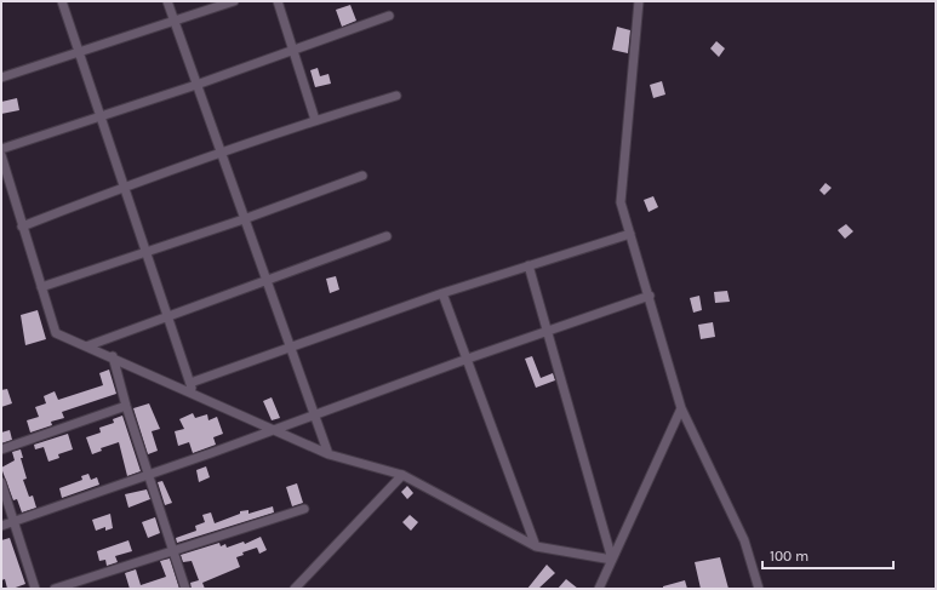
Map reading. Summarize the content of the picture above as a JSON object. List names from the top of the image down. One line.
{"scale_bar":"100 m"}
